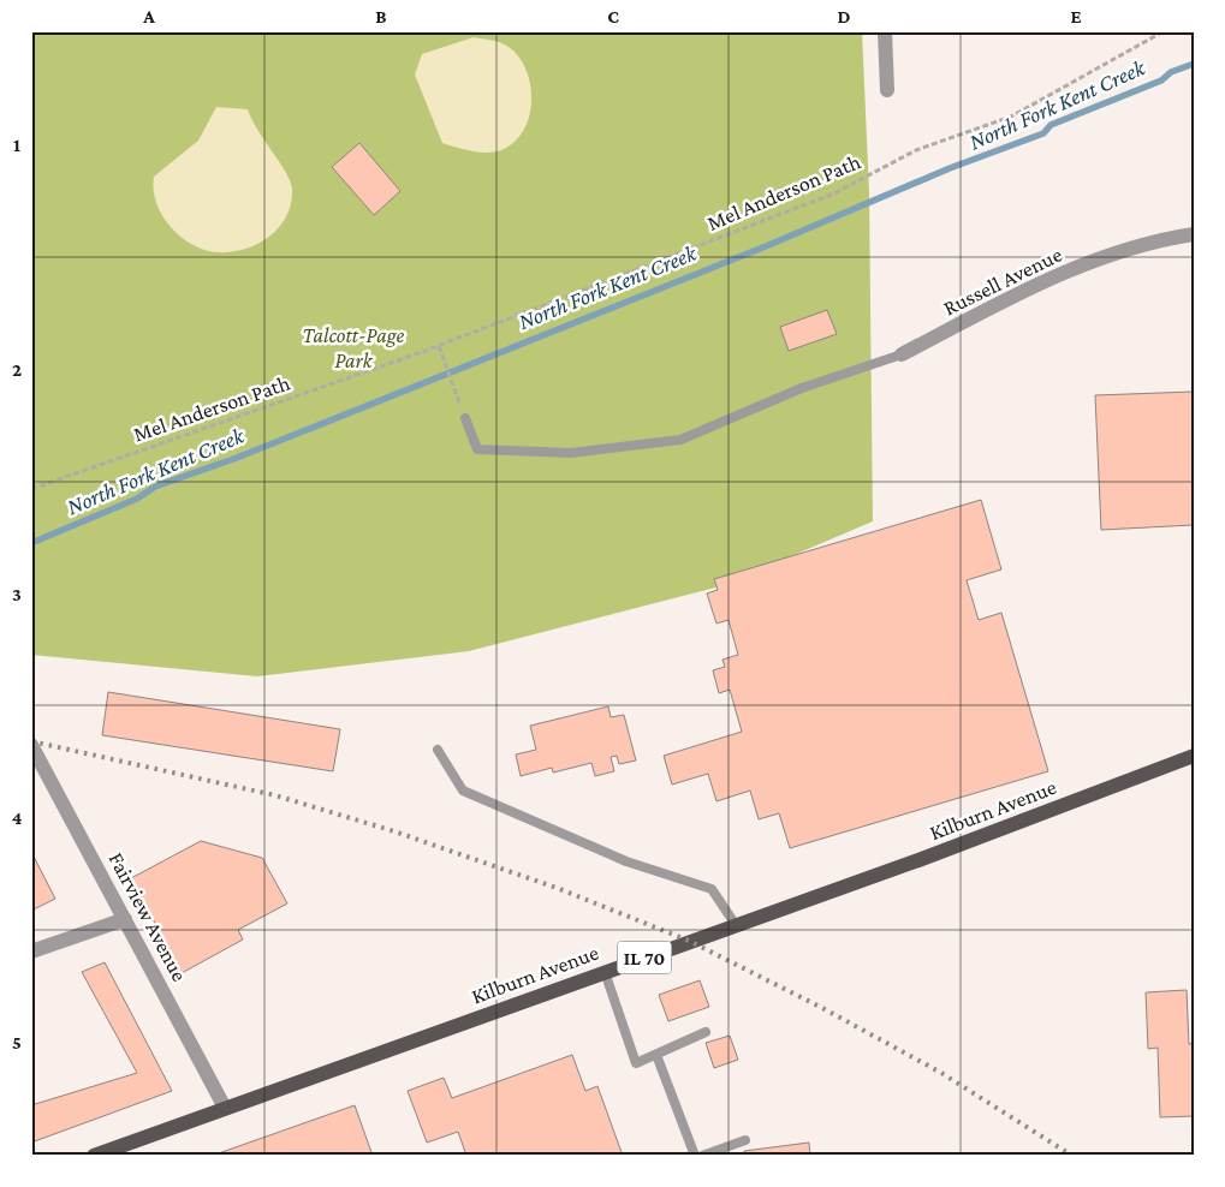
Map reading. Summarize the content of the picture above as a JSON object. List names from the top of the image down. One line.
{"streets":{"main road":["Kilburn Avenue","IL 70"],"street":["Russell Avenue","Fairview Avenue"],"path":["Mel Anderson Path"]},"crossings":[["Kilburn Avenue","Fairview Avenue"]],"water":["North Fork Kent Creek"],"parks":["Talcott-Page Park"],"grid":{"columns":["A","B","C","D","E"],"rows":["1","2","3","4","5"]}}
